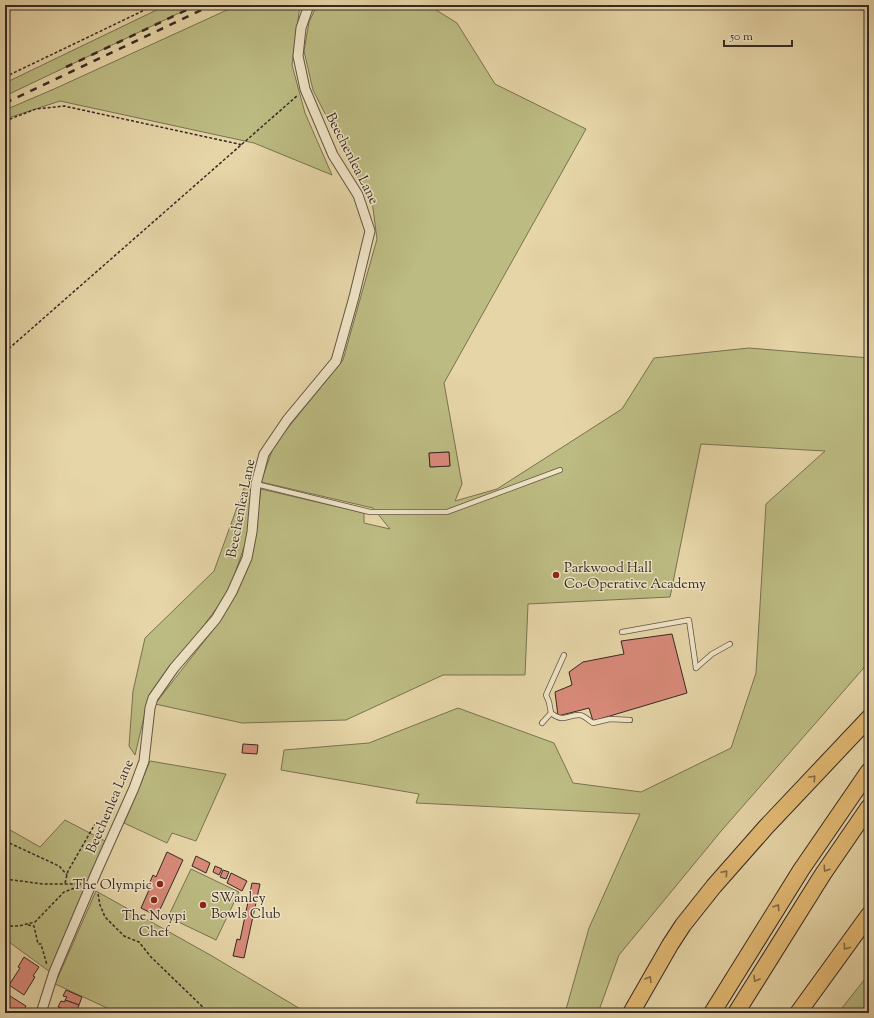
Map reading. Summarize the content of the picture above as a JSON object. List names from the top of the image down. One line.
{"streets":{"street":["Beechenlea Lane"]},"places":["Parkwood Hall Co-Operative Academy","The Olympic","The Noypi Chef","SWanley Bowls Club"],"scale_bar":"50 m"}
